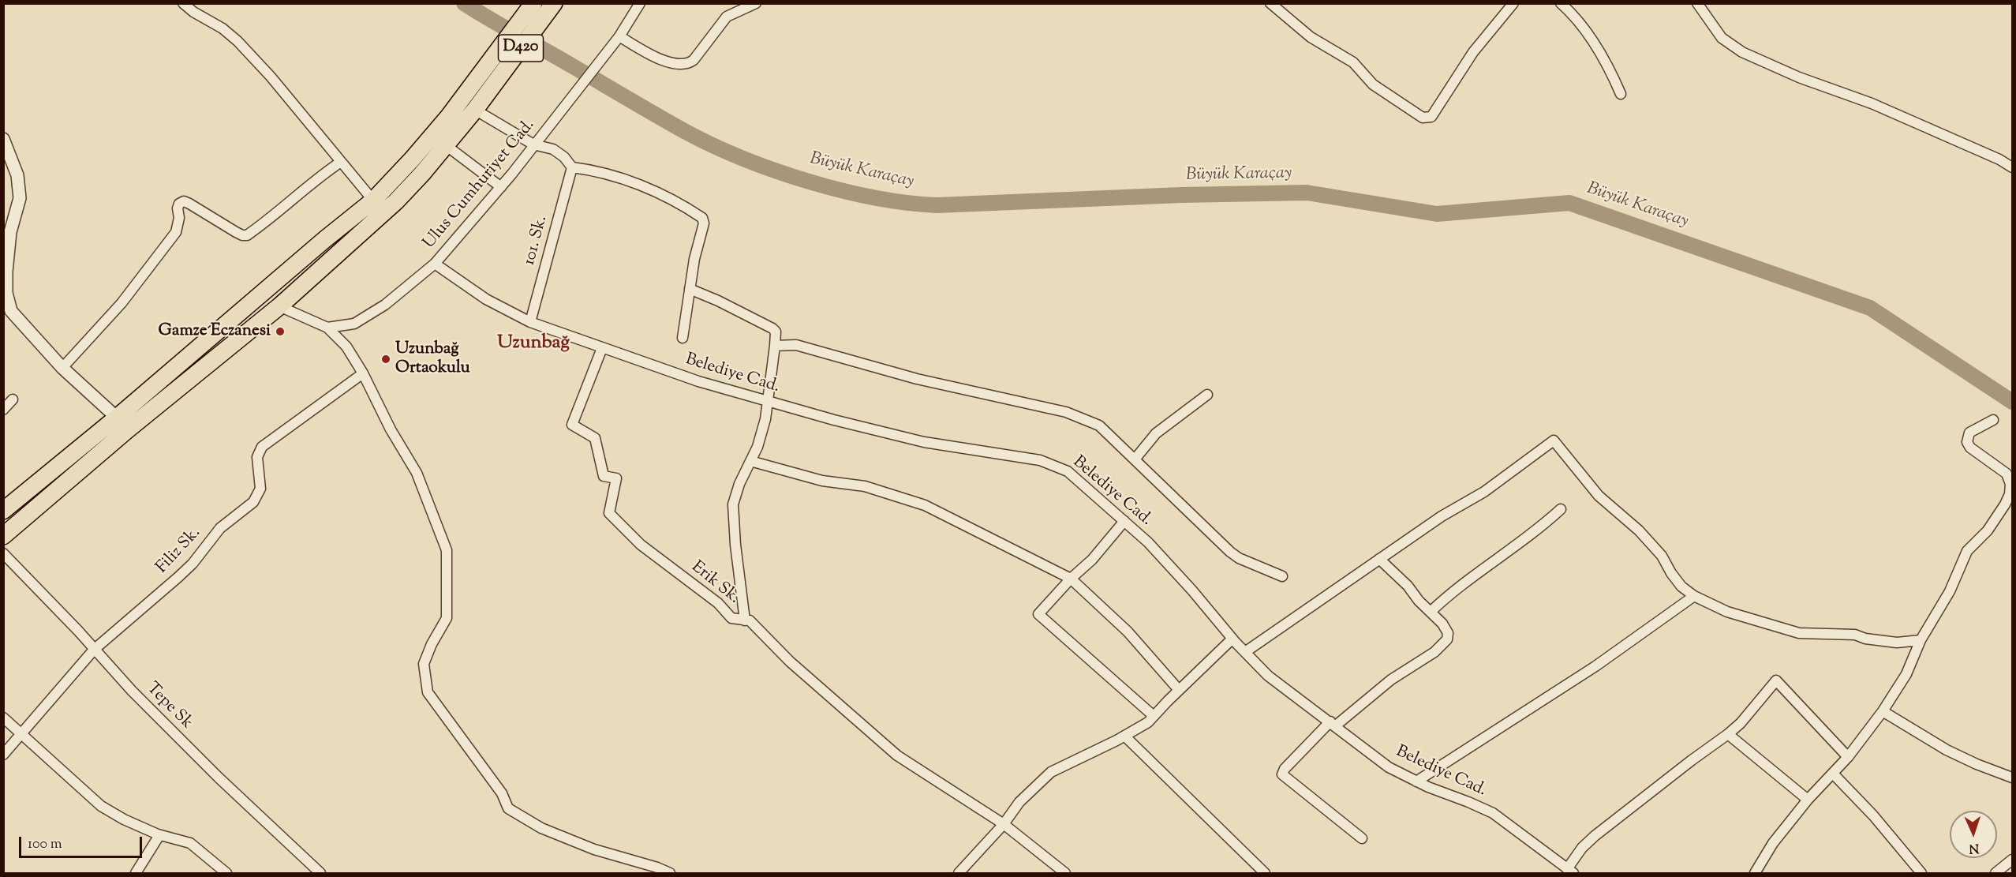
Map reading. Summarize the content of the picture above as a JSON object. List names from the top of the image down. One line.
{"streets":{"highway":["D420"],"street":["Ulus Cumhuriyet Cad.","101. Sk.","Belediye Cad.","Filiz Sk.","Erik Sk.","Tepe Sk"]},"crossings":[["Ulus Cumhuriyet Cad.","Belediye Cad."],["101. Sk.","Belediye Cad."],["Belediye Cad.","Erik Sk."],["Filiz Sk.","Tepe Sk"]],"districts":["Uzunbağ"],"water":["Büyük Karaçay"],"places":["Gamze Eczanesi","Uzunbağ Ortaokulu"],"scale_bar":"100 m","north":"bottom"}
